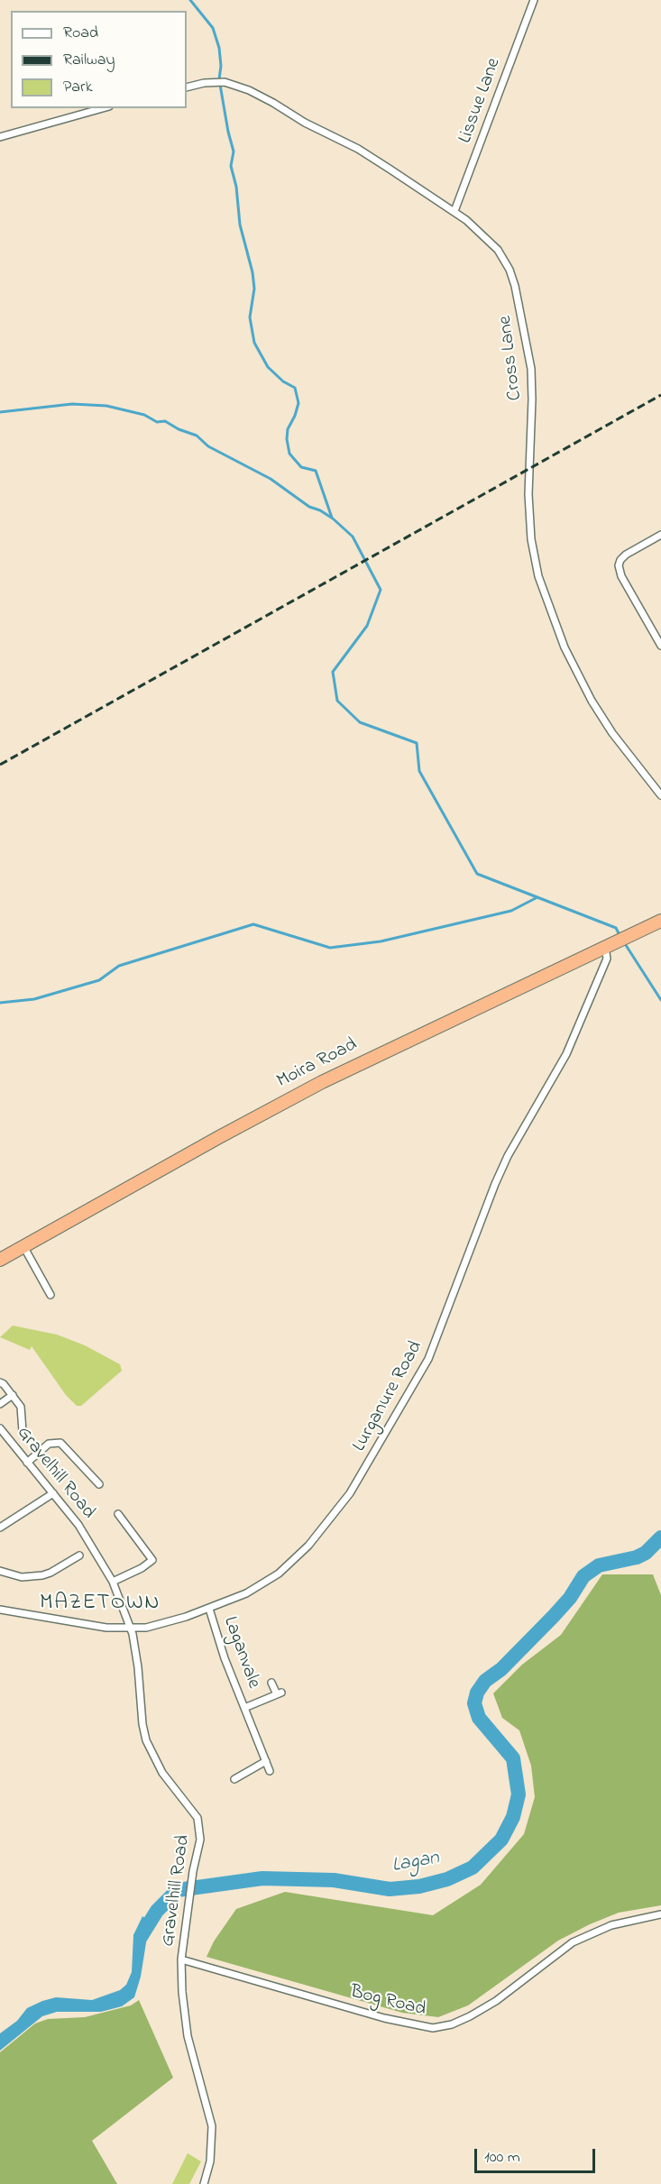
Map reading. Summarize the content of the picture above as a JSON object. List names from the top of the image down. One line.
{"streets":{"highway":["Moira Road"],"street":["Lissue Lane","Cross Lane","Lurganure Road","Gravelhill Road","Laganvale","Bog Road"]},"crossings":[["Lissue Lane","Cross Lane"],["Moira Road","Lurganure Road"],["Lurganure Road","Gravelhill Road"],["Lurganure Road","Laganvale"],["Gravelhill Road","Bog Road"]],"districts":["MAZETOWN"],"water":["Lagan"],"legend":["Road","Railway","Park"],"scale_bar":"100 m"}
